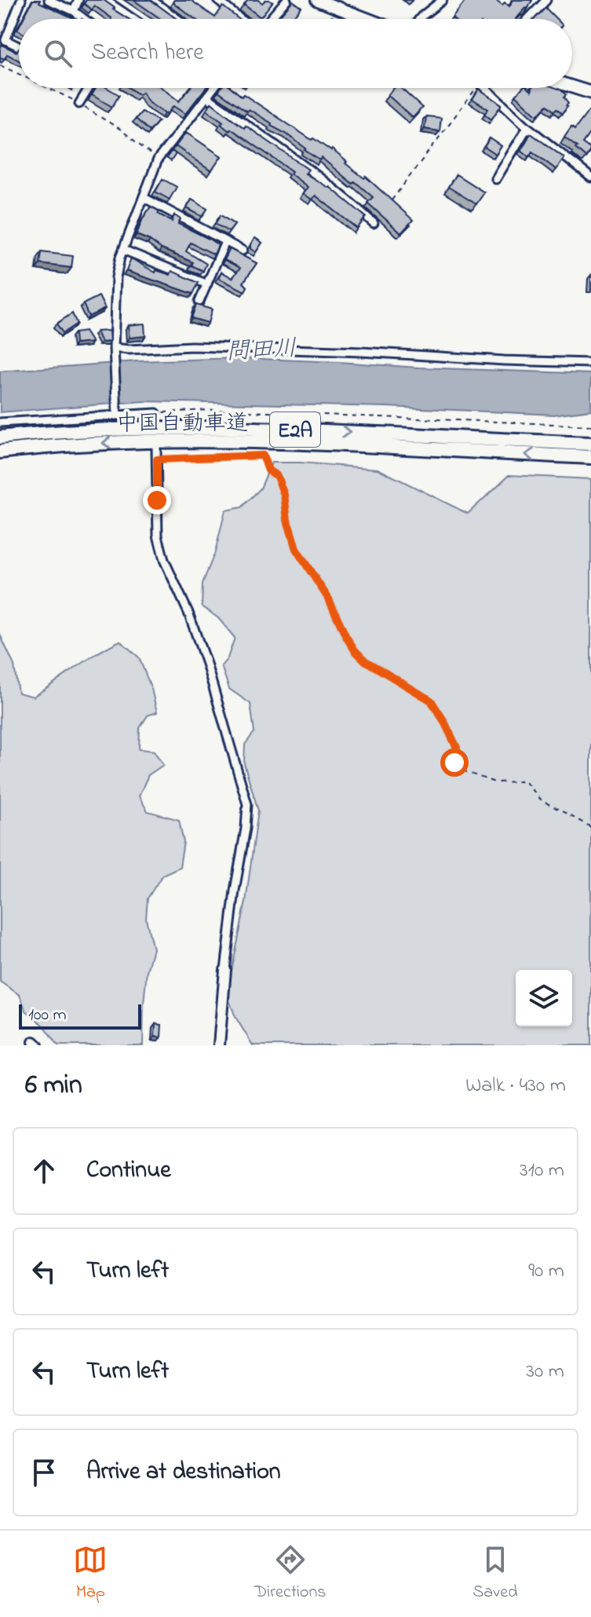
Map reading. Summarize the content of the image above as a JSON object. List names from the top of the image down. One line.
{"streets":{"highway":["中国自動車道","E2A"]},"water":["問田川"],"scale_bar":"100 m","page":{"search":"Search here","scale":"100 m","heading":["6 min","Walk · 430 m"],"list":[["Continue","310 m"],["Turn left","90 m"],["Turn left","30 m"],"Arrive at destination"],"nav":["Map","Directions","Saved"]}}
